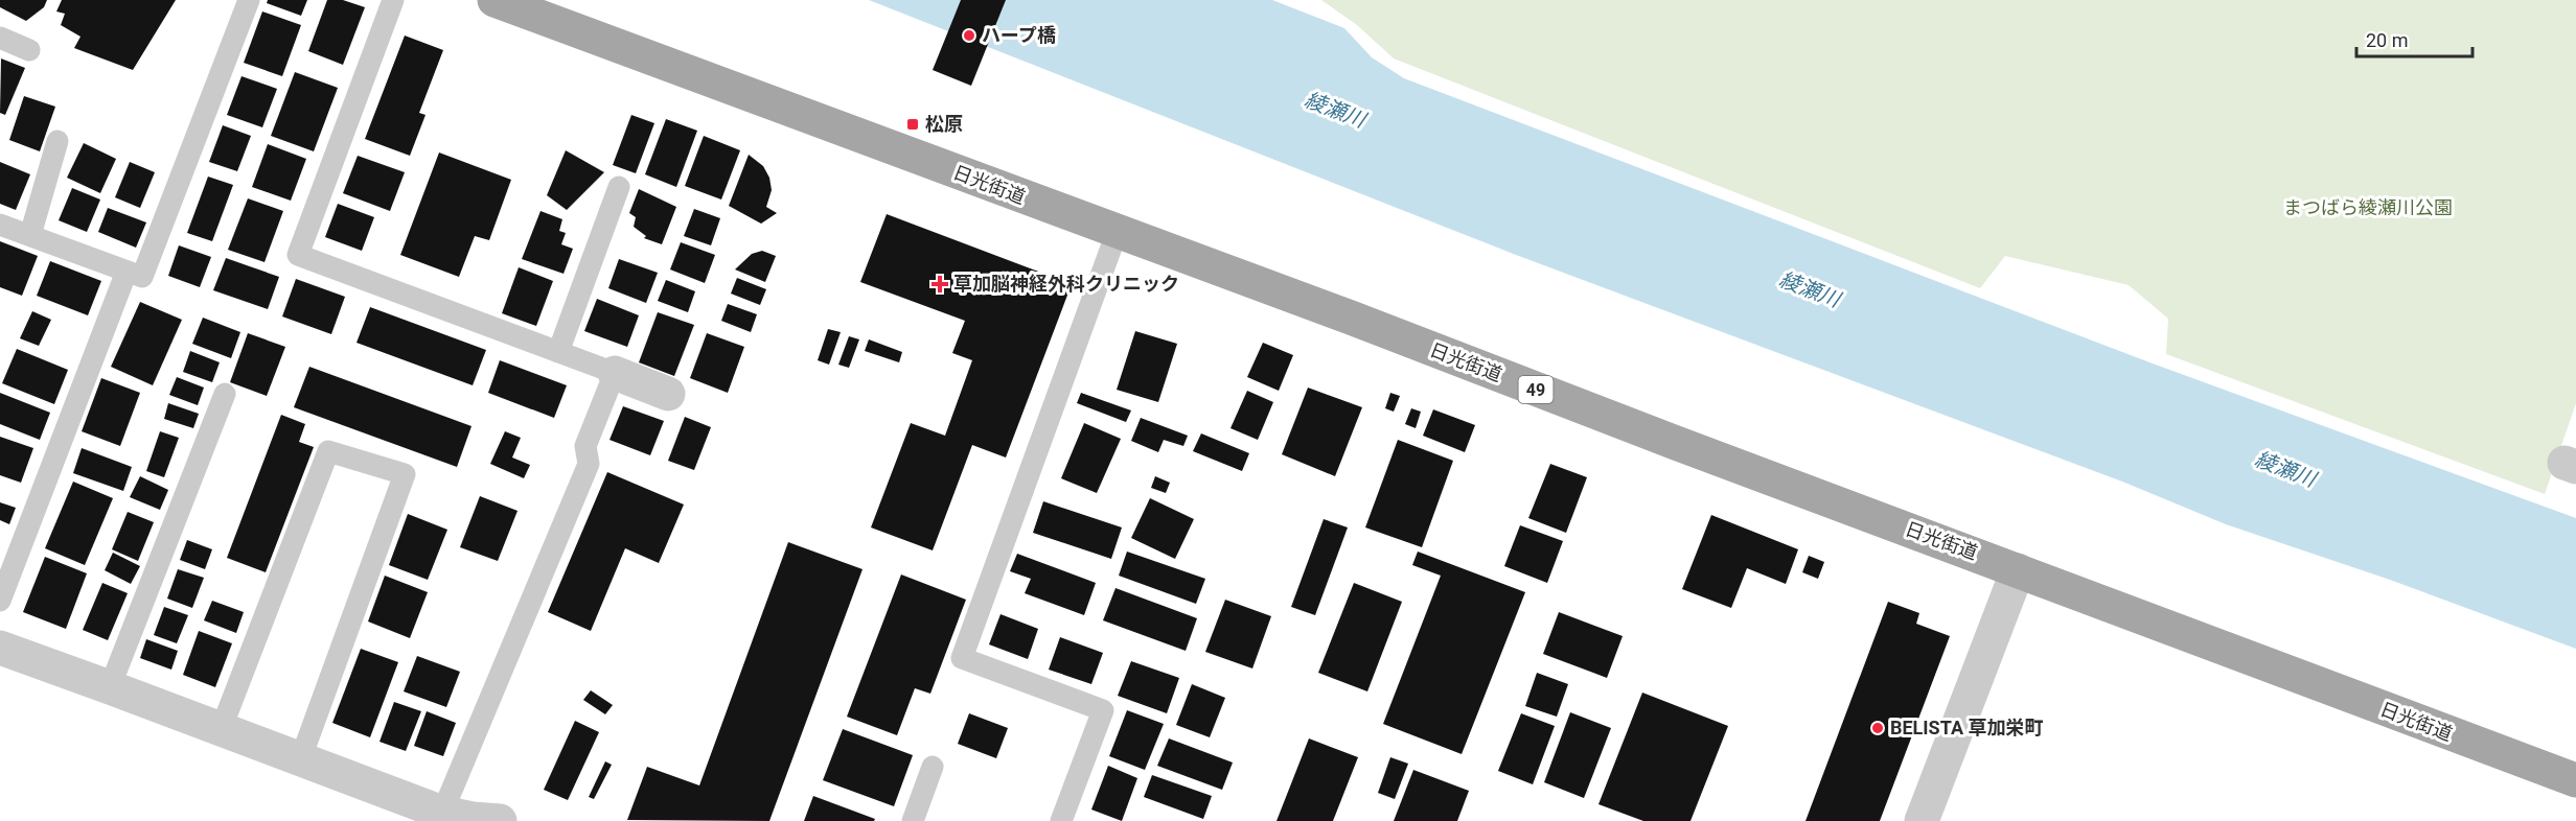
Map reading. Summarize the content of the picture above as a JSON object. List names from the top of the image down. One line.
{"streets":{"main road":["日光街道","49"]},"water":["綾瀬川"],"parks":["まつばら綾瀬川公園"],"places":{"other":["ハープ橋","BELISTA 草加栄町"],"transit":["松原"],"health":["草加脳神経外科クリニック"]},"scale_bar":"20 m"}
